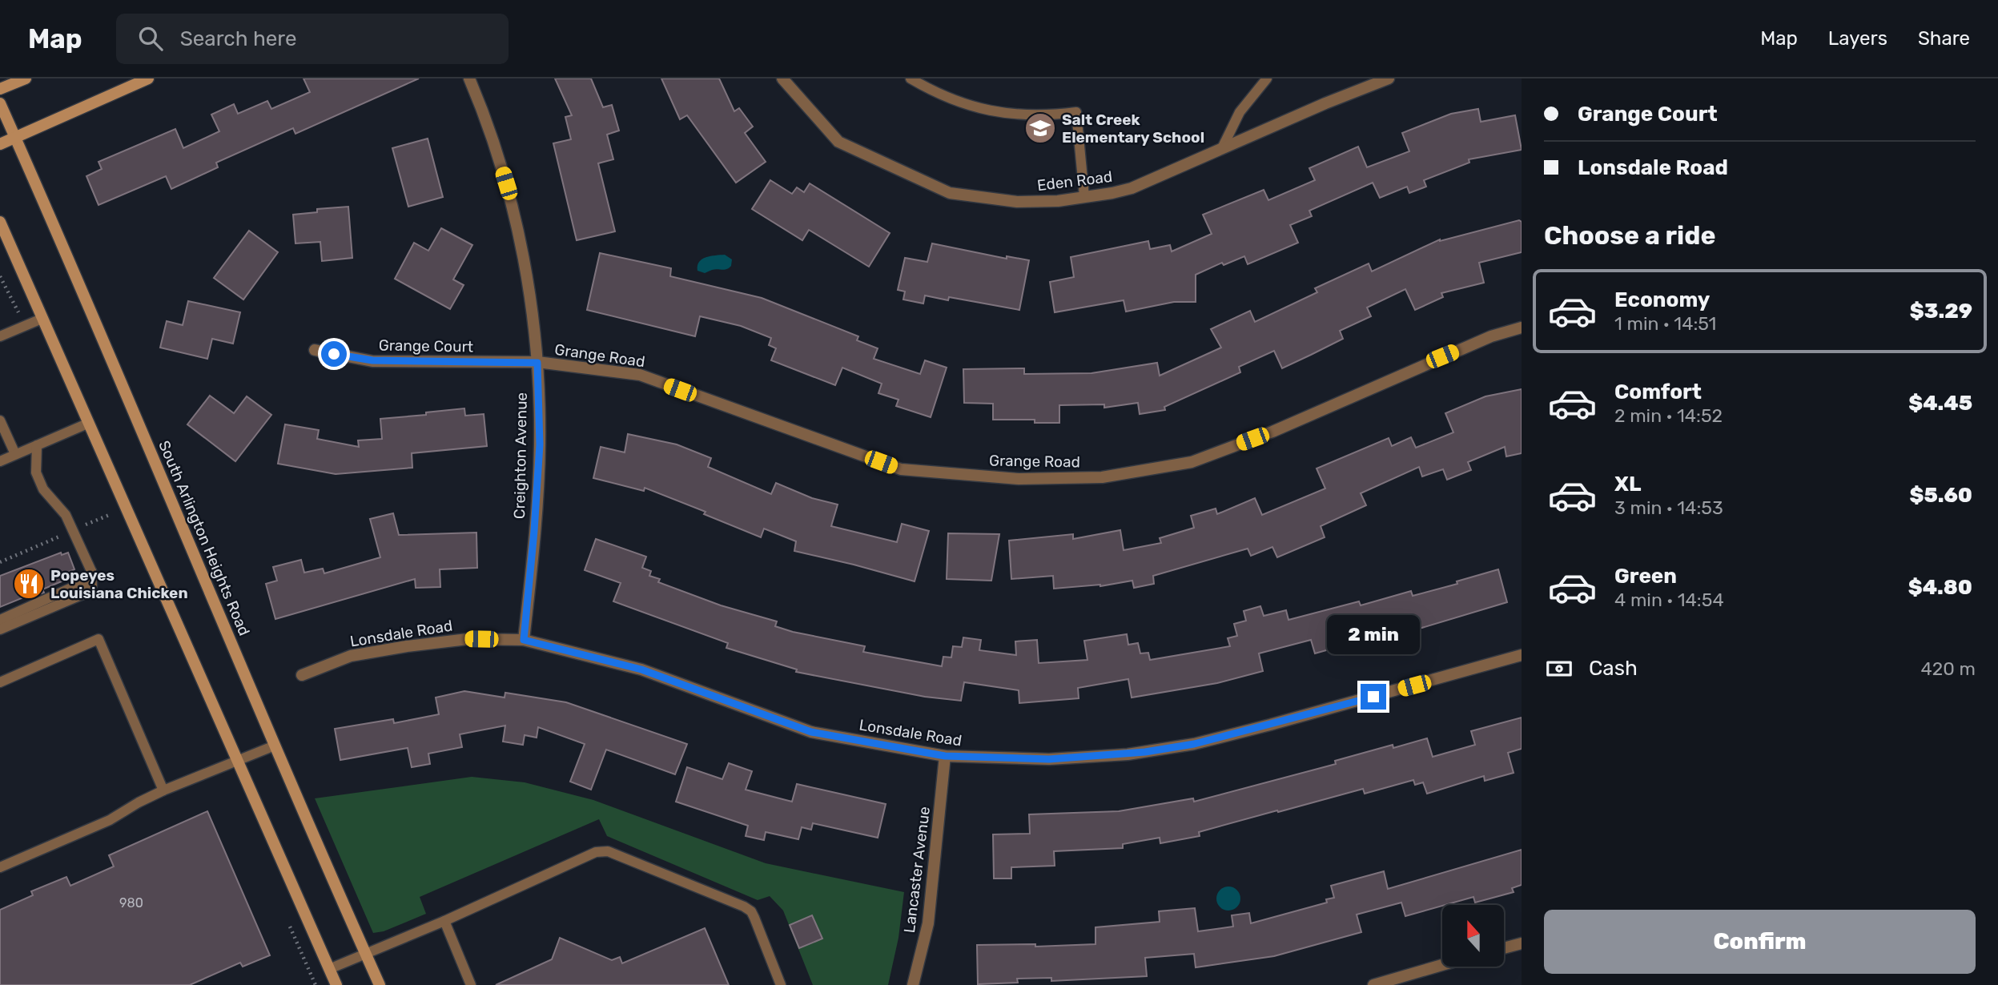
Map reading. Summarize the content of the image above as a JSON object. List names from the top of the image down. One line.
{"streets":{"main road":["South Arlington Heights Road"],"street":["Eden Road","Grange Court","Grange Road","Creighton Avenue","Lonsdale Road","Lancaster Avenue"]},"crossings":[["Grange Court","Grange Road"],["Grange Court","Creighton Avenue"],["Grange Road","Creighton Avenue"],["Creighton Avenue","Lonsdale Road"],["Lonsdale Road","Lancaster Avenue"]],"places":{"school or university":["Salt Creek Elementary School"],"restaurant":["Popeyes Louisiana Chicken"]},"house_numbers":["980"],"north":"top","page":{"header":"Map","search":"Search here","nav":["Map","Layers","Share"],"banner":["Grange Court","Lonsdale Road"],"heading":"Choose a ride","list":[{"name":"Economy","note":"1 min · 14:51","value":"$3.29"},{"name":"Comfort","note":"2 min · 14:52","value":"$4.45"},{"name":"XL","note":"3 min · 14:53","value":"$5.60"},{"name":"Green","note":"4 min · 14:54","value":"$4.80"}],"bubble":"2 min","pay":["Cash","420 m"],"buttons":"Confirm"}}
